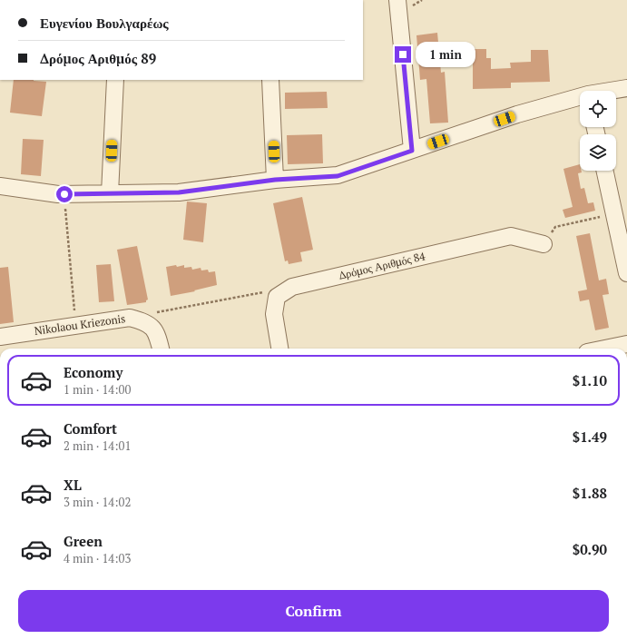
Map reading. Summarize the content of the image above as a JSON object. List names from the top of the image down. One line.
{"streets":{"street":["Δρόμος Αριθμός 84","Nikolaou Kriezonis"]},"page":{"banner":["Ευγενίου Βουλγαρέως","Δρόμος Αριθμός 89"],"bubble":"1 min","list":[{"name":"Economy","note":"1 min · 14:00","value":"$1.10"},{"name":"Comfort","note":"2 min · 14:01","value":"$1.49"},{"name":"XL","note":"3 min · 14:02","value":"$1.88"},{"name":"Green","note":"4 min · 14:03","value":"$0.90"}],"buttons":"Confirm"}}
